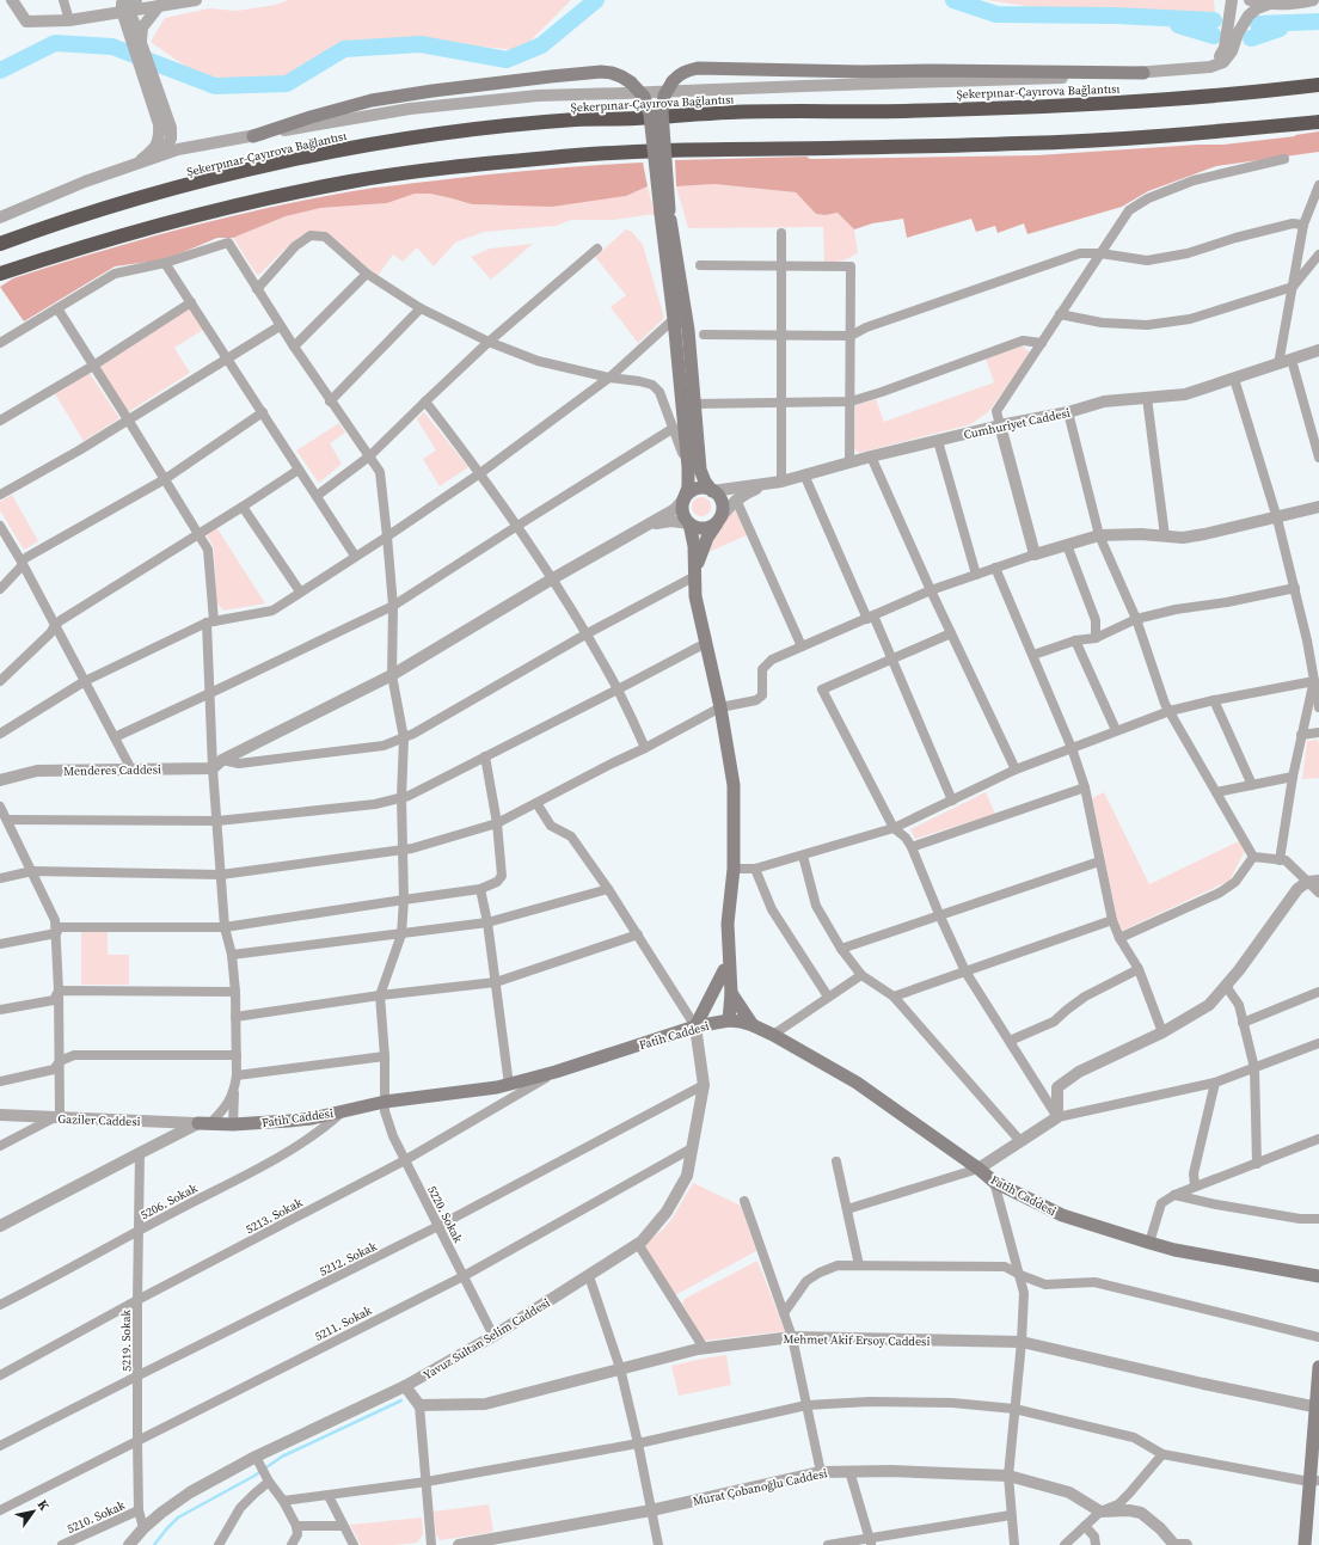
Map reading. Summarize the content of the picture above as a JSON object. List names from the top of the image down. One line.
{"streets":{"highway":["Şekerpınar-Çayırova Bağlantısı"],"main road":["Fatih Caddesi"],"street":["Cumhuriyet Caddesi","Menderes Caddesi","Gaziler Caddesi","5206. Sokak","5220. Sokak","5213. Sokak","5212. Sokak","5211. Sokak","Yavuz Sultan Selim Caddesi","Mehmet Akif Ersoy Caddesi","5219. Sokak","Murat Çobanoğlu Caddesi","5210. Sokak"]},"crossings":[["Fatih Caddesi","Gaziler Caddesi"],["Fatih Caddesi","5206. Sokak"],["Fatih Caddesi","5220. Sokak"],["Fatih Caddesi","5213. Sokak"],["Fatih Caddesi","Yavuz Sultan Selim Caddesi"],["Fatih Caddesi","5219. Sokak"],["5206. Sokak","5219. Sokak"],["5220. Sokak","5213. Sokak"],["5220. Sokak","5212. Sokak"],["5220. Sokak","5211. Sokak"],["5220. Sokak","Yavuz Sultan Selim Caddesi"],["5213. Sokak","5219. Sokak"],["5212. Sokak","Yavuz Sultan Selim Caddesi"],["5212. Sokak","5219. Sokak"],["5211. Sokak","Yavuz Sultan Selim Caddesi"],["5211. Sokak","5219. Sokak"],["Yavuz Sultan Selim Caddesi","5219. Sokak"],["5219. Sokak","5210. Sokak"]],"north":"top right"}
